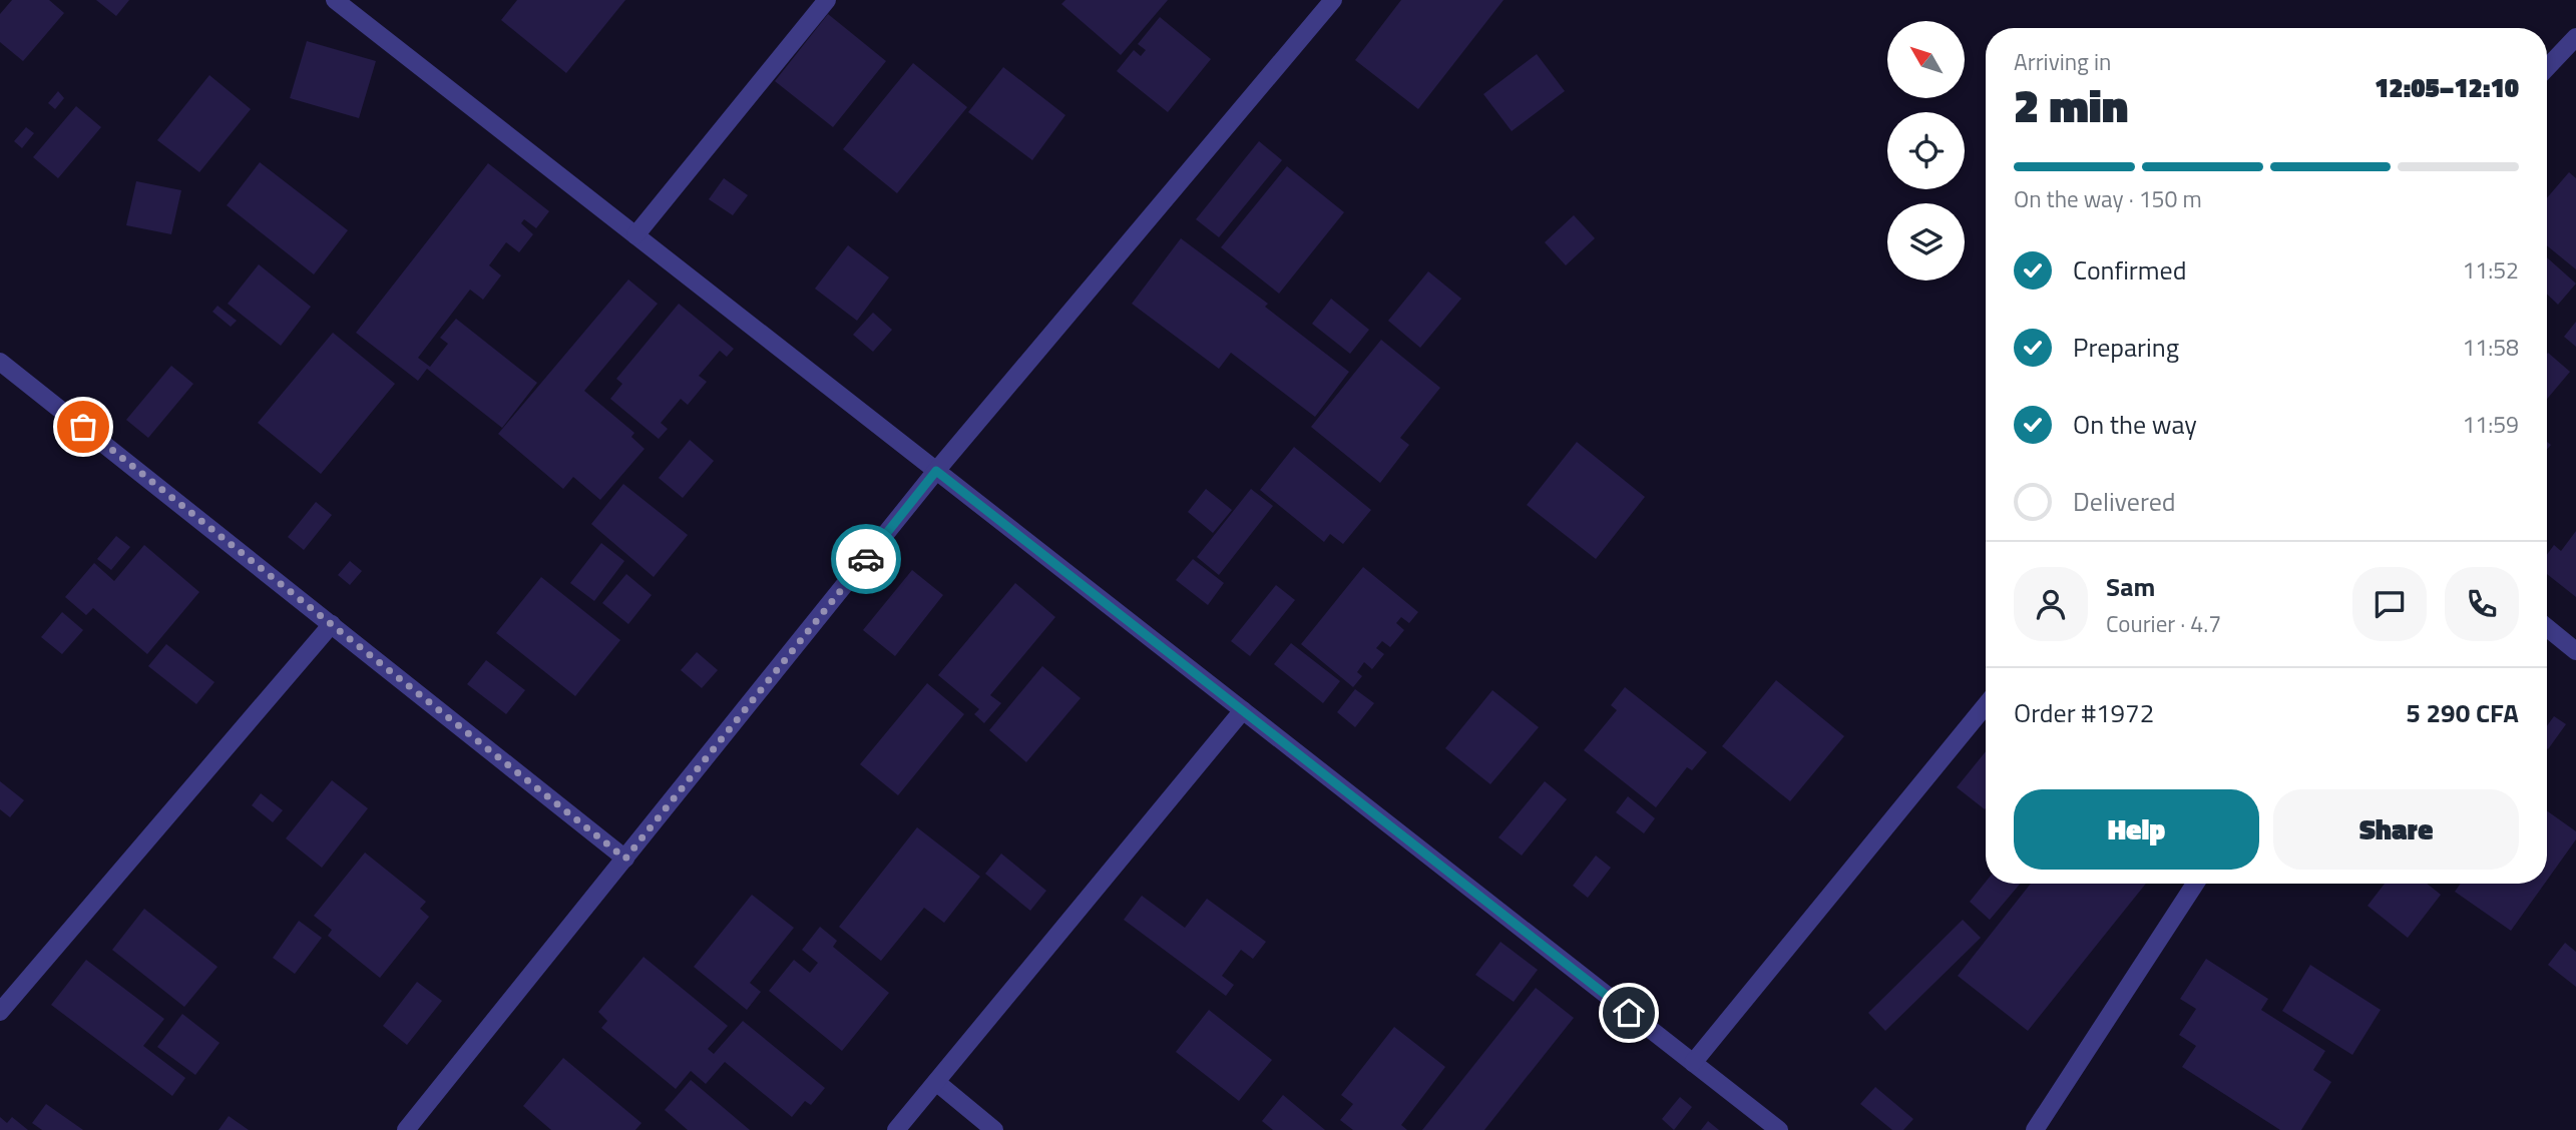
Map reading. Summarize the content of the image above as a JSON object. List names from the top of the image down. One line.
{"north":"top left","page":{"heading":["2 min","Arriving in","12:05–12:10"],"panel":["Sam","Courier · 4.7","Order #1972","5 290 CFA"],"bar":"On the way · 150 m","list":[["Confirmed","11:52"],["Preparing","11:58"],["On the way","11:59"],"Delivered"],"buttons":["Help","Share"]}}
